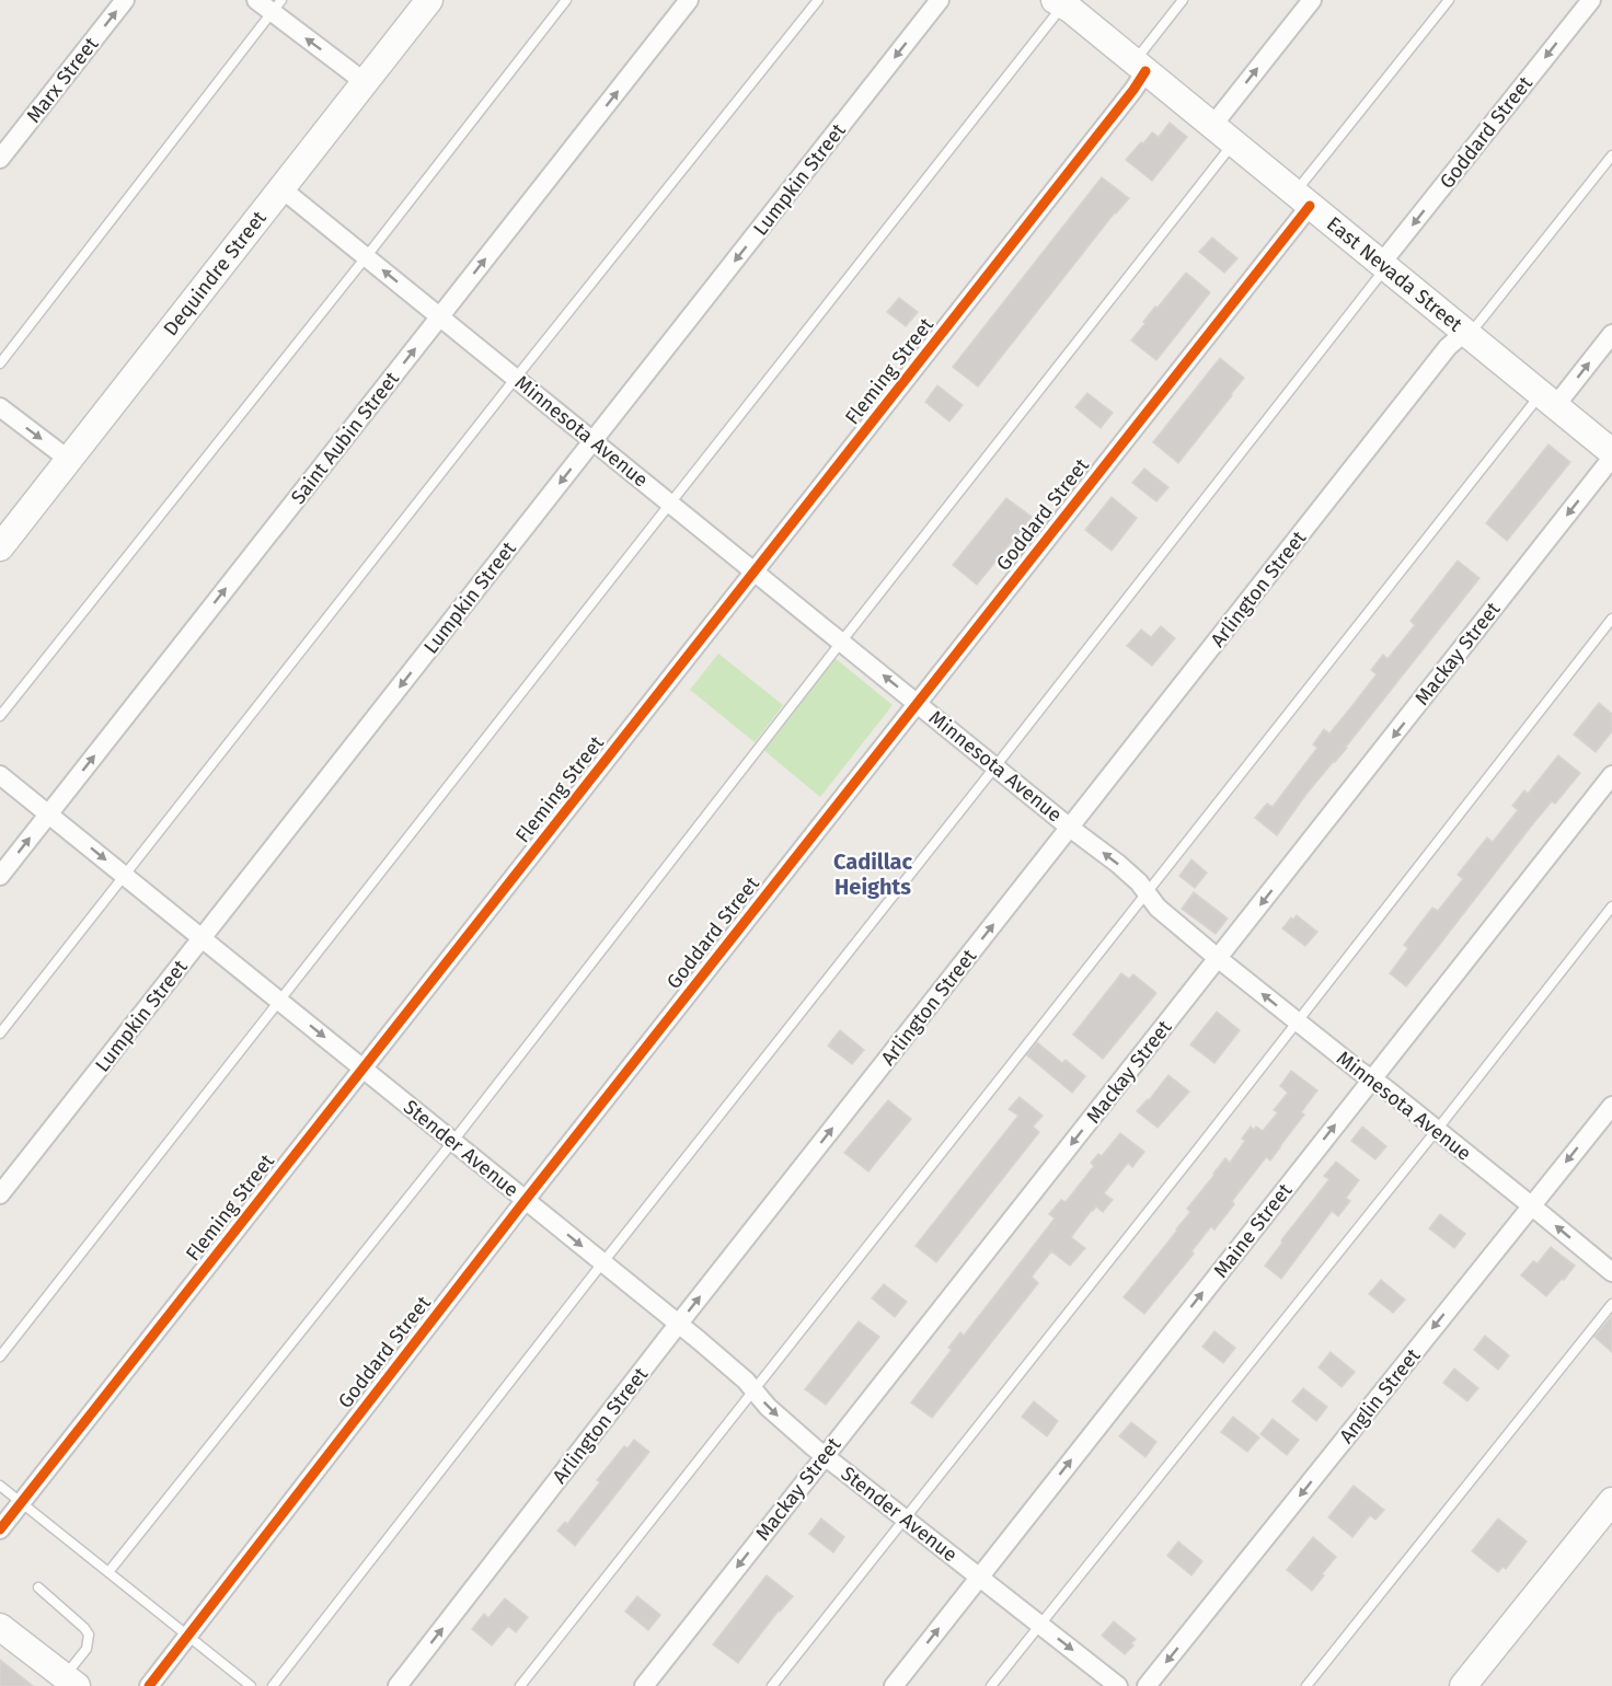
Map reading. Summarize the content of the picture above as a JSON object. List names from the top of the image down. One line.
{"streets":{"street":["Marx Street","Goddard Street","Lumpkin Street","Dequindre Street","East Nevada Street","Fleming Street","Minnesota Avenue","Saint Aubin Street","Arlington Street","Mackay Street","Stender Avenue","Maine Street","Anglin Street"]},"crossings":[["Goddard Street","East Nevada Street"],["Goddard Street","Minnesota Avenue"],["Goddard Street","Stender Avenue"],["Lumpkin Street","Minnesota Avenue"],["Lumpkin Street","Stender Avenue"],["Dequindre Street","Minnesota Avenue"],["East Nevada Street","Fleming Street"],["East Nevada Street","Arlington Street"],["Fleming Street","Minnesota Avenue"],["Fleming Street","Stender Avenue"],["Minnesota Avenue","Saint Aubin Street"],["Minnesota Avenue","Arlington Street"],["Minnesota Avenue","Mackay Street"],["Minnesota Avenue","Maine Street"],["Minnesota Avenue","Anglin Street"],["Saint Aubin Street","Stender Avenue"],["Arlington Street","Stender Avenue"],["Mackay Street","Stender Avenue"],["Stender Avenue","Maine Street"]],"one_way":["Marx Street","Lumpkin Street","Saint Aubin Street","Arlington Street","Mackay Street","Maine Street","Anglin Street"],"districts":["Cadillac Heights"]}
